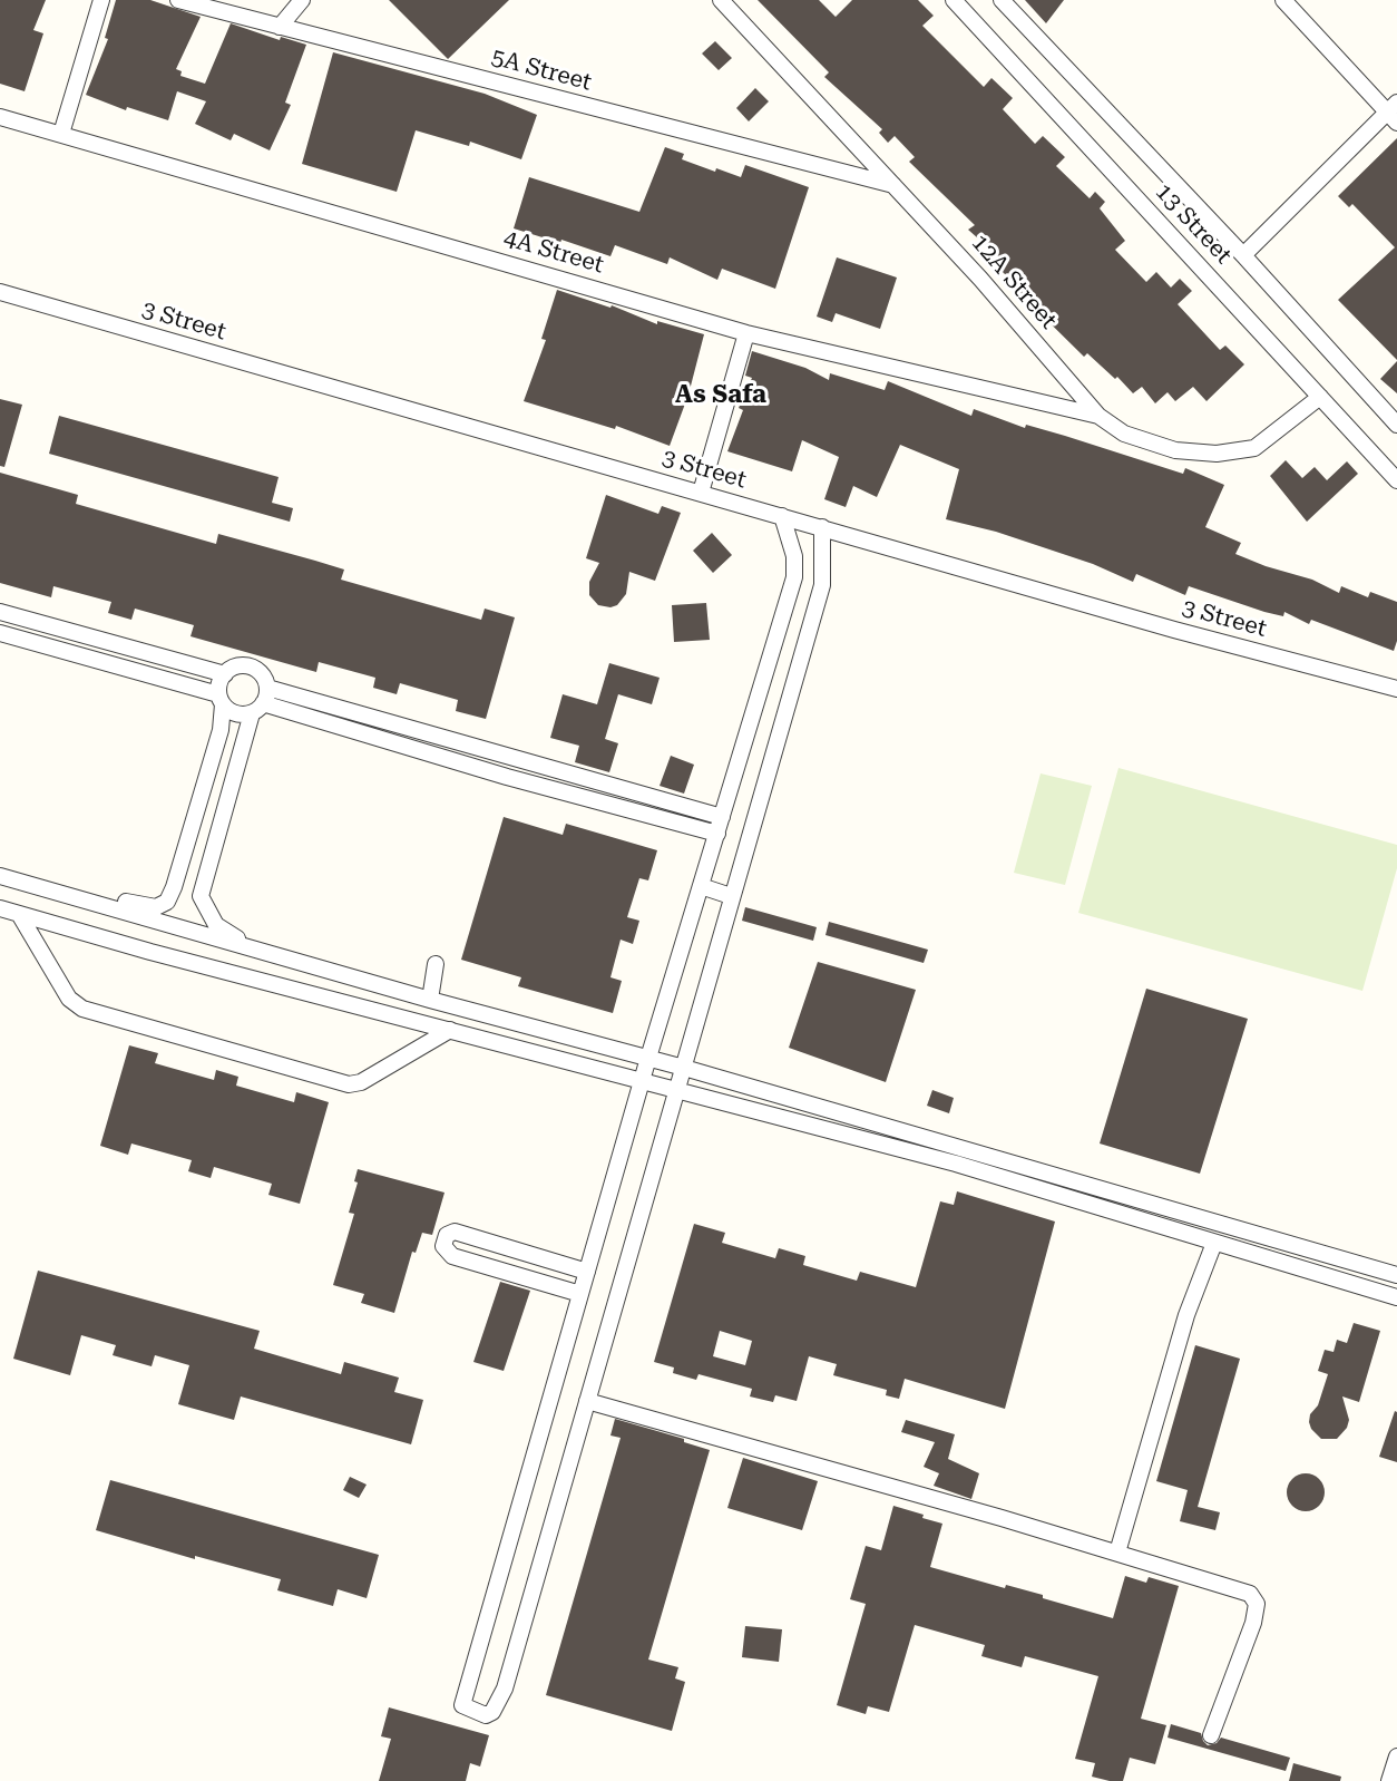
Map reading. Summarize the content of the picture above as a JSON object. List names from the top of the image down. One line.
{"streets":{"street":["5A Street","13 Street","4A Street","12A Street","3 Street"]},"crossings":[["5A Street","12A Street"],["13 Street","12A Street"],["4A Street","12A Street"]],"districts":["As Safa"]}
